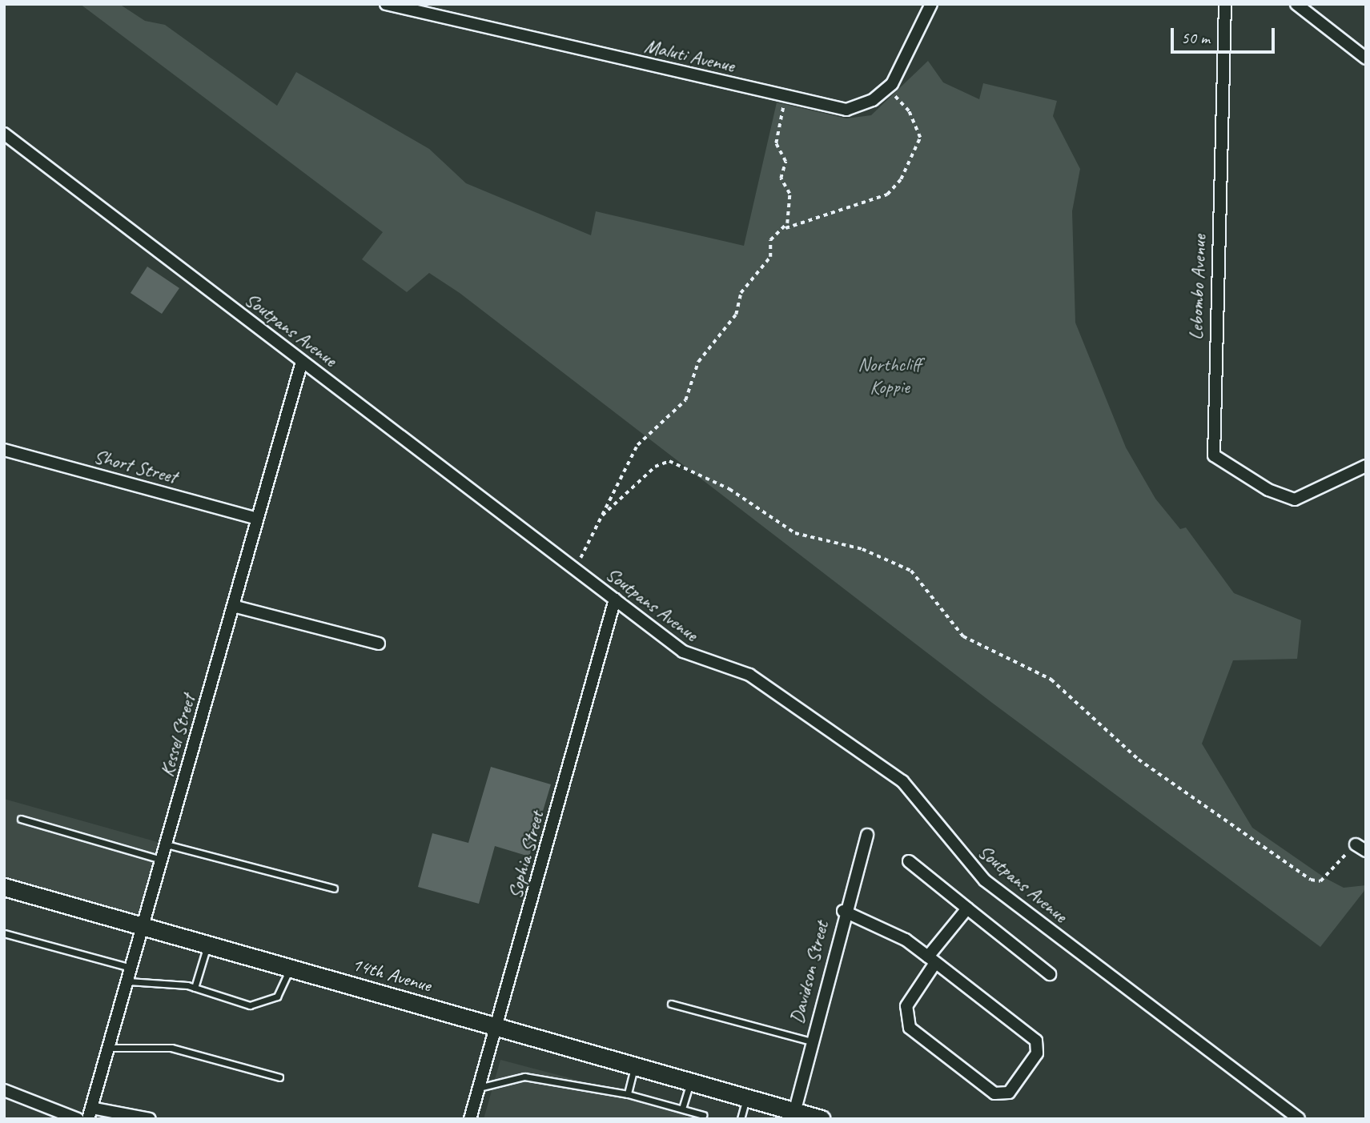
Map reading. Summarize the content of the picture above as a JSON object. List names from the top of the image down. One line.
{"streets":{"main road":["14th Avenue"],"street":["Maluti Avenue","Lebombo Avenue","Soutpans Avenue","Short Street","Kessel Street","Sophia Street","Davidson Street"]},"crossings":[["Soutpans Avenue","Kessel Street"],["Soutpans Avenue","Sophia Street"],["Short Street","Kessel Street"],["Kessel Street","14th Avenue"],["Sophia Street","14th Avenue"],["Davidson Street","14th Avenue"]],"parks":["Northcliff Koppie"],"scale_bar":"50 m"}
